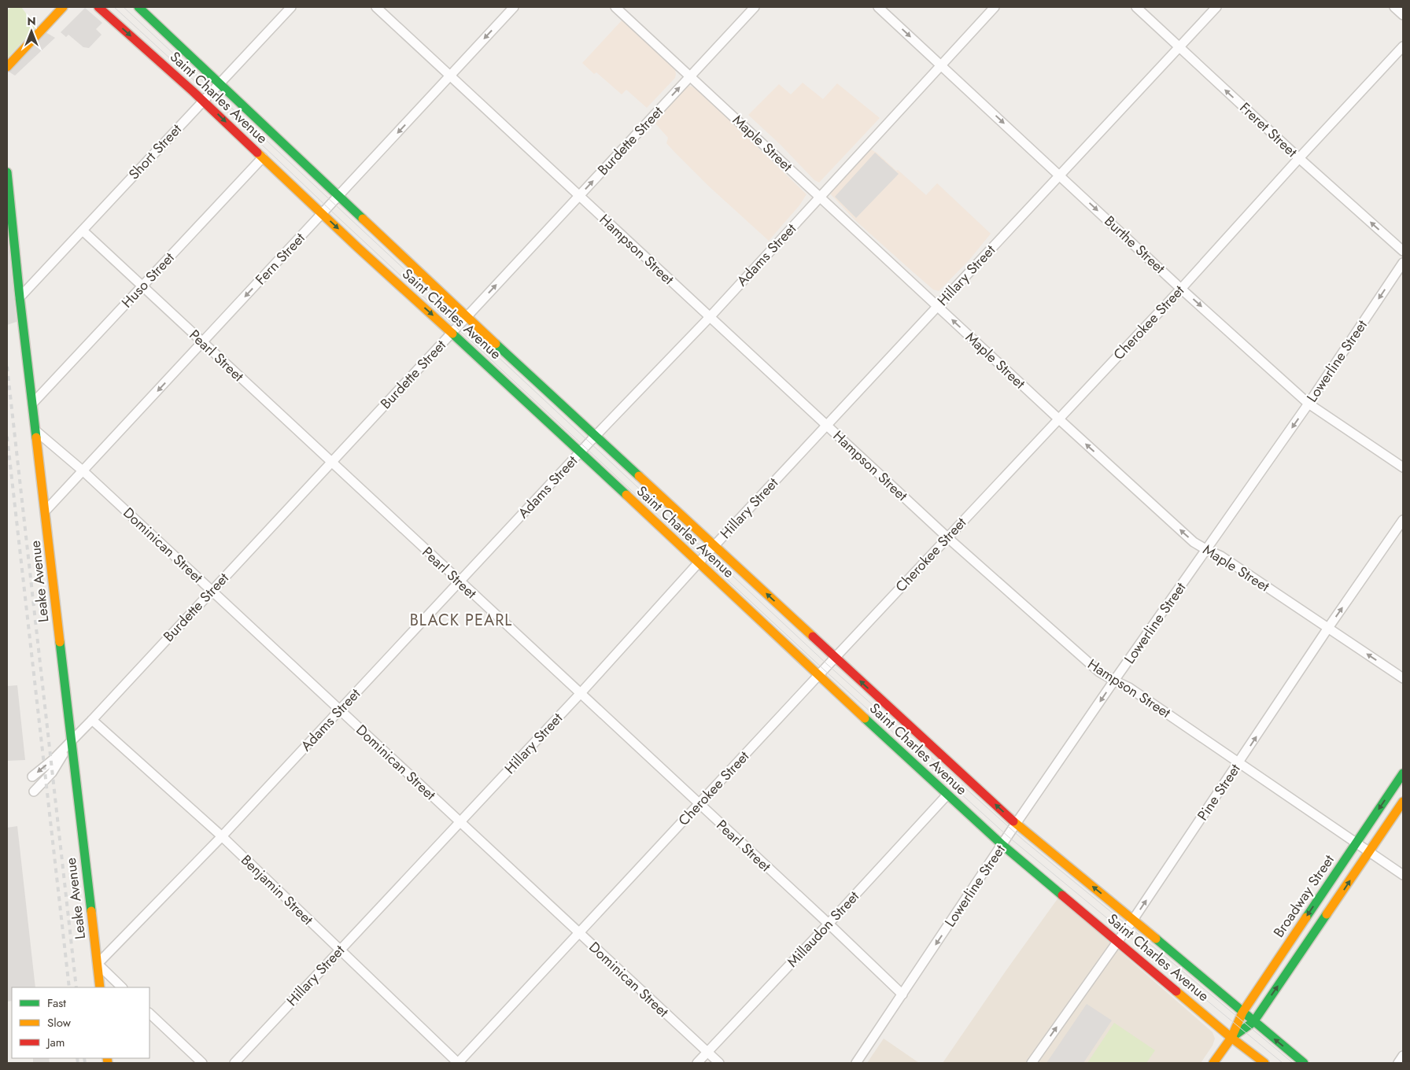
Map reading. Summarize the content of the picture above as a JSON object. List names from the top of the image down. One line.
{"streets":{"main road":["Saint Charles Avenue","Leake Avenue","Broadway Street"],"street":["Freret Street","Burdette Street","Maple Street","Short Street","Burthe Street","Hampson Street","Adams Street","Fern Street","Hillary Street","Huso Street","Cherokee Street","Pearl Street","Lowerline Street","Dominican Street","Pine Street","Benjamin Street","Millaudon Street"]},"crossings":[["Saint Charles Avenue","Burdette Street"],["Saint Charles Avenue","Short Street"],["Saint Charles Avenue","Adams Street"],["Saint Charles Avenue","Fern Street"],["Saint Charles Avenue","Hillary Street"],["Saint Charles Avenue","Huso Street"],["Saint Charles Avenue","Cherokee Street"],["Saint Charles Avenue","Lowerline Street"],["Saint Charles Avenue","Pine Street"],["Saint Charles Avenue","Broadway Street"],["Saint Charles Avenue","Millaudon Street"],["Freret Street","Hillary Street"],["Freret Street","Cherokee Street"],["Burdette Street","Maple Street"],["Burdette Street","Hampson Street"],["Burdette Street","Pearl Street"],["Burdette Street","Dominican Street"],["Burdette Street","Leake Avenue"],["Burdette Street","Benjamin Street"],["Maple Street","Adams Street"],["Maple Street","Hillary Street"],["Maple Street","Cherokee Street"],["Maple Street","Lowerline Street"],["Maple Street","Pine Street"],["Short Street","Pearl Street"],["Short Street","Leake Avenue"],["Burthe Street","Adams Street"],["Burthe Street","Hillary Street"],["Burthe Street","Cherokee Street"],["Burthe Street","Lowerline Street"],["Hampson Street","Adams Street"],["Hampson Street","Fern Street"],["Hampson Street","Hillary Street"],["Hampson Street","Cherokee Street"],["Hampson Street","Lowerline Street"],["Hampson Street","Pine Street"],["Hampson Street","Broadway Street"],["Adams Street","Pearl Street"],["Adams Street","Dominican Street"],["Adams Street","Leake Avenue"],["Adams Street","Benjamin Street"],["Fern Street","Pearl Street"],["Fern Street","Dominican Street"],["Fern Street","Leake Avenue"],["Hillary Street","Pearl Street"],["Hillary Street","Dominican Street"],["Hillary Street","Benjamin Street"],["Huso Street","Pearl Street"],["Huso Street","Leake Avenue"],["Cherokee Street","Pearl Street"],["Cherokee Street","Dominican Street"],["Cherokee Street","Benjamin Street"],["Pearl Street","Lowerline Street"],["Pearl Street","Millaudon Street"],["Dominican Street","Leake Avenue"],["Dominican Street","Millaudon Street"]],"one_way":["Freret Street","Maple Street","Burthe Street","Fern Street","Lowerline Street","Pine Street"],"districts":["BLACK PEARL"],"legend":["Fast","Slow","Jam"],"north":"top"}
